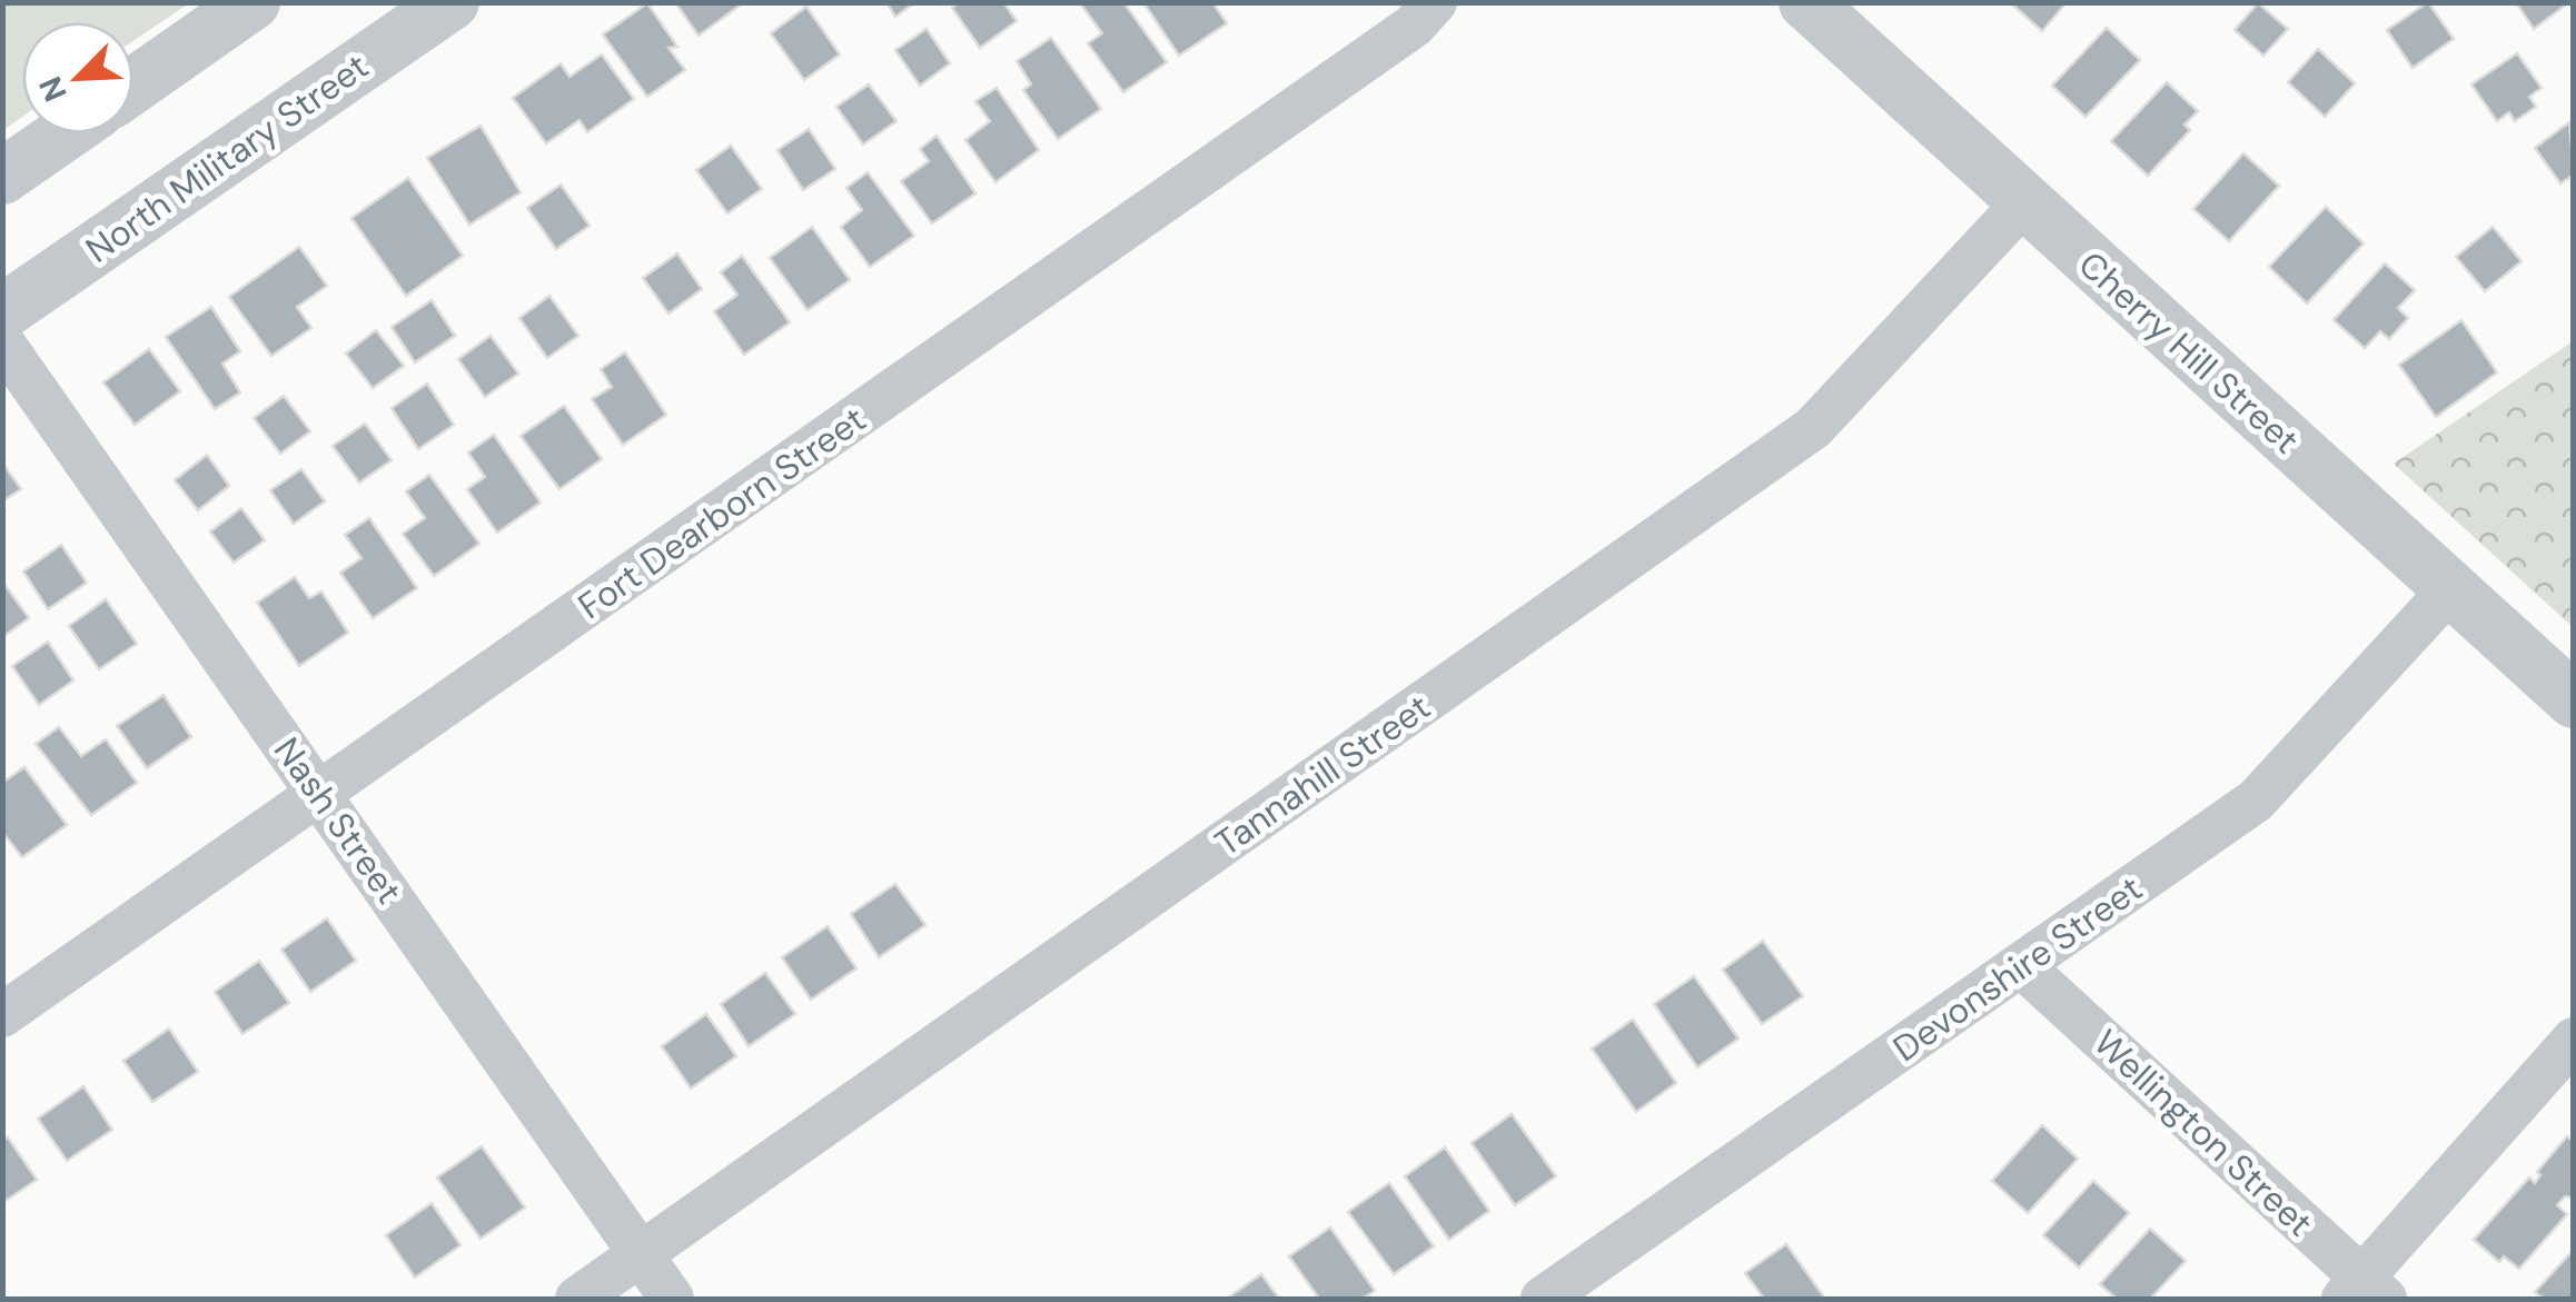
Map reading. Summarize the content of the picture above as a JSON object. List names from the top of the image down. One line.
{"streets":{"street":["North Military Street","Cherry Hill Street","Fort Dearborn Street","Tannahill Street","Nash Street","Devonshire Street","Wellington Street"]},"crossings":[["Cherry Hill Street","Tannahill Street"],["Cherry Hill Street","Devonshire Street"],["Fort Dearborn Street","Nash Street"],["Tannahill Street","Nash Street"],["Devonshire Street","Wellington Street"]],"north":"bottom left"}
